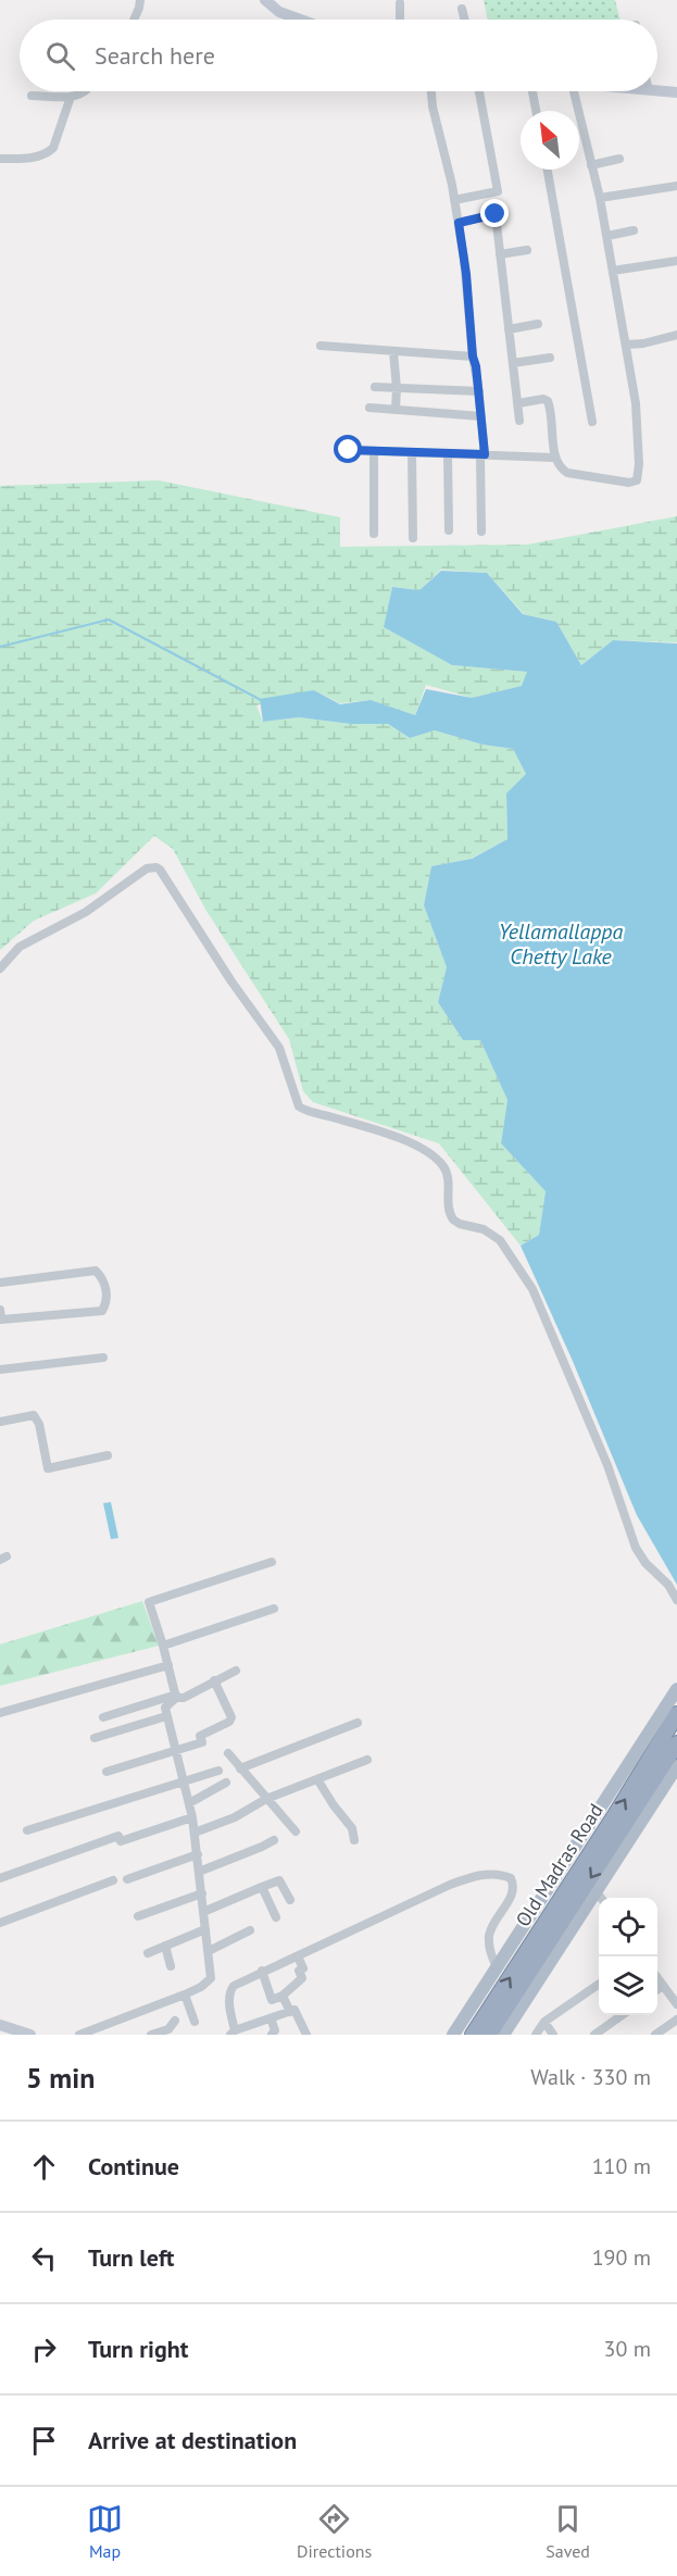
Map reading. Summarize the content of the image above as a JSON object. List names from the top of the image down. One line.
{"streets":{"highway":["Old Madras Road"]},"water":["Yellamallappa Chetty Lake"],"north":"top left","page":{"search":"Search here","heading":["5 min","Walk · 330 m"],"list":[["Continue","110 m"],["Turn left","190 m"],["Turn right","30 m"],"Arrive at destination"],"nav":["Map","Directions","Saved"]}}
